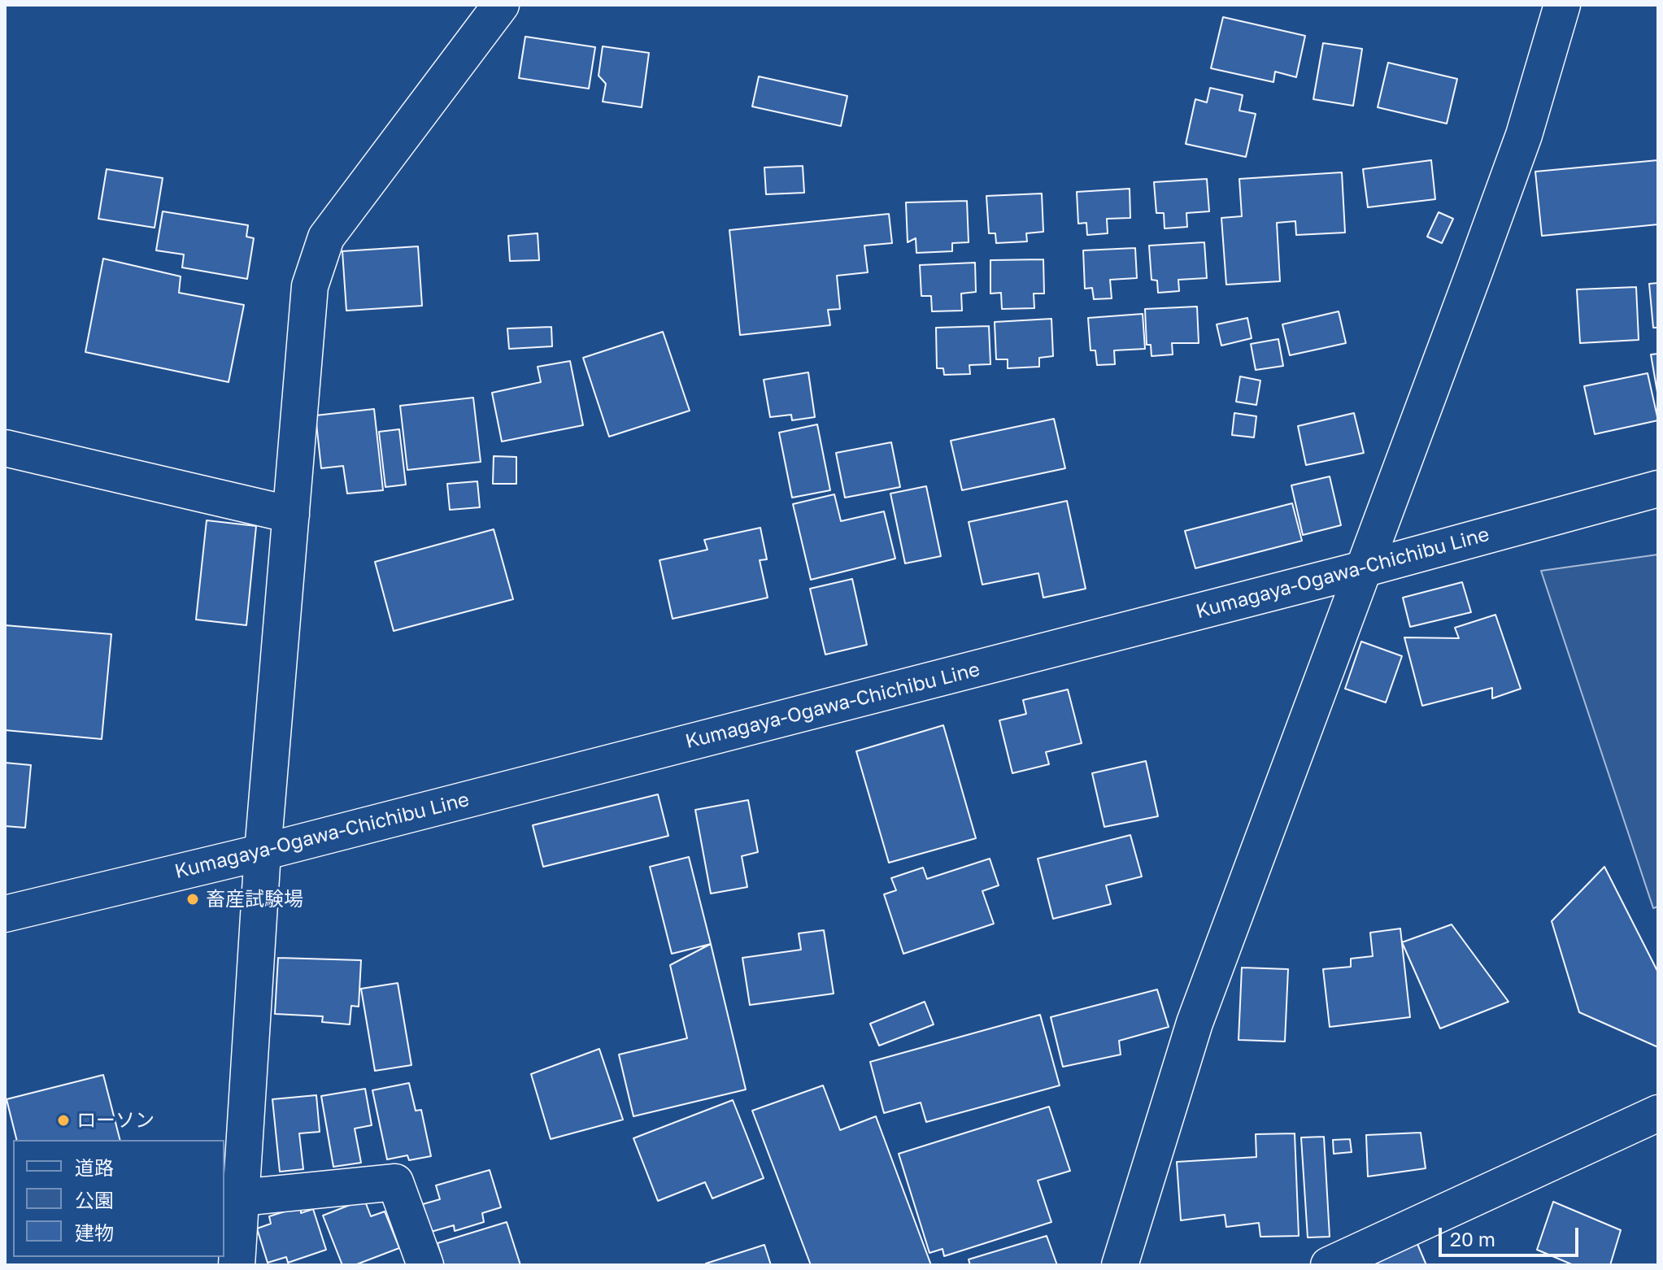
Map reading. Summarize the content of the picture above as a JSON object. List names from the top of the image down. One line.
{"streets":{"street":["Kumagaya-Ogawa-Chichibu Line"]},"places":["畜産試験場","ローソン"],"legend":["道路","公園","建物"],"scale_bar":"20 m"}
